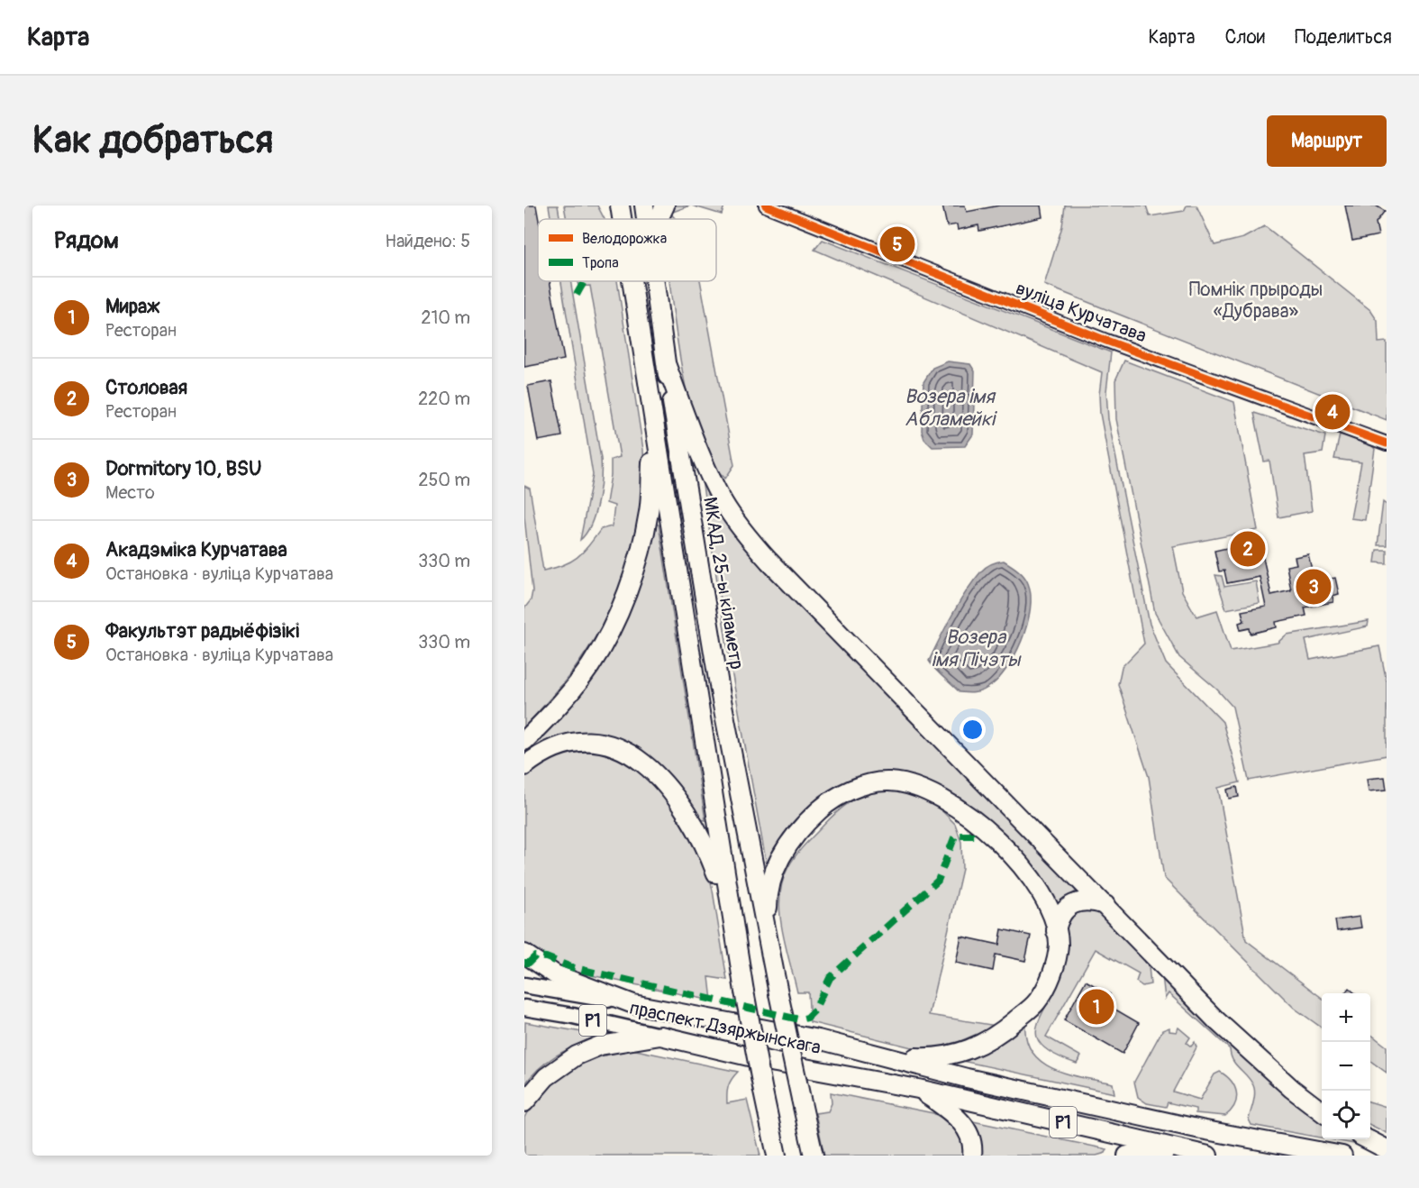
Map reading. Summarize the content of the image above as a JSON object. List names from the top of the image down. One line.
{"streets":{"highway":["МКАД, 25-ы кіламетр","Р1","праспект Дзяржынскага"],"street":["вуліца Курчатава"]},"crossings":[["Р1","праспект Дзяржынскага"]],"water":["Возера імя Абламейкі","Возера імя Пічэты"],"parks":["Помнік прыроды «Дубрава»"],"legend":["Велодорожка","Тропа"],"page":{"header":"Карта","nav":["Карта","Слои","Поделиться"],"buttons":"Маршрут","title":"Как добраться","heading":["Рядом","Найдено: 5"],"pins":["5","4","2","3","1"],"list":[{"mark":"1","name":"Мираж","note":"Ресторан","value":"210 m"},{"mark":"2","name":"Столовая","note":"Ресторан","value":"220 m"},{"mark":"3","name":"Dormitory 10, BSU","note":"Место","value":"250 m"},{"mark":"4","name":"Акадэміка Курчатава","note":"Остановка · вуліца Курчатава","value":"330 m"},{"mark":"5","name":"Факультэт радыёфізікі","note":"Остановка · вуліца Курчатава","value":"330 m"}],"map_buttons":["+","−"]}}
